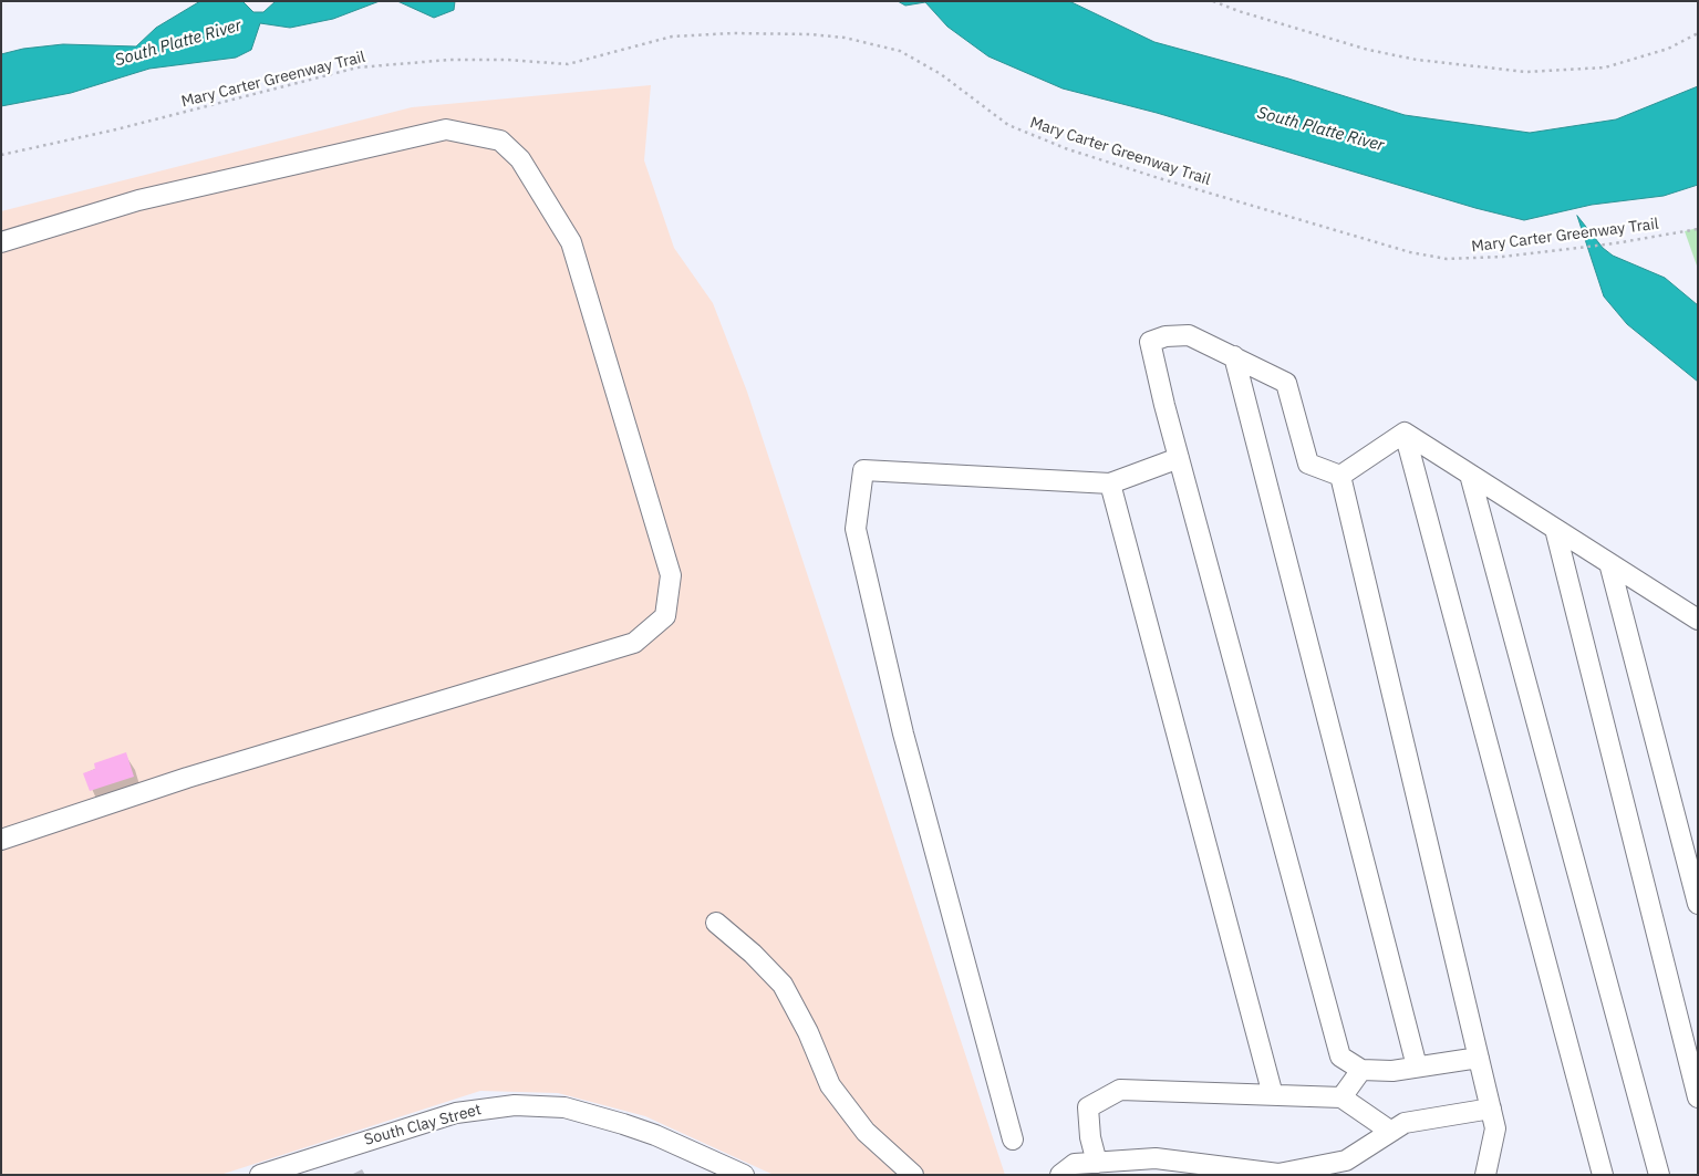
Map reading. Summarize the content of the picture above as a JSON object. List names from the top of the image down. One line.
{"streets":{"street":["South Clay Street"],"path":["Mary Carter Greenway Trail"]},"water":["South Platte River"]}
